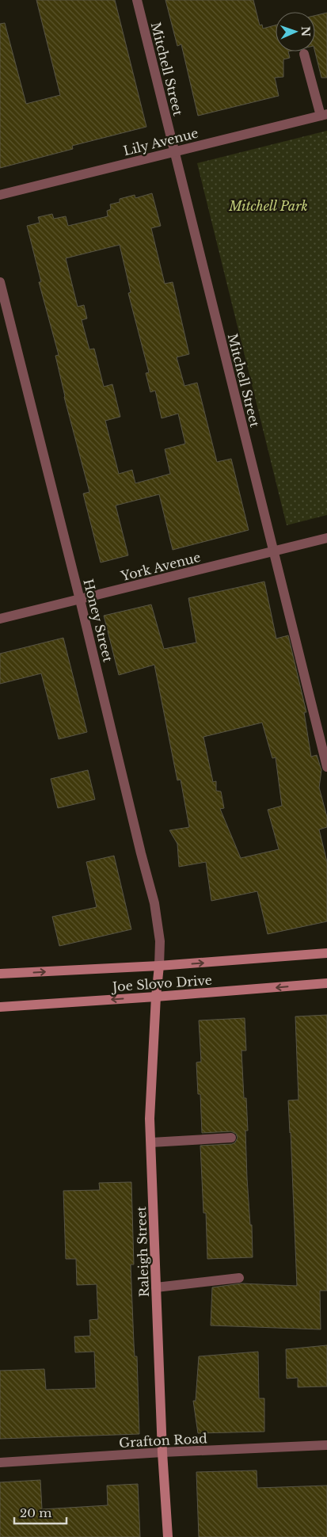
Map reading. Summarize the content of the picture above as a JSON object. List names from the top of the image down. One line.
{"streets":{"main road":["Joe Slovo Drive","Raleigh Street"],"street":["Mitchell Street","Lily Avenue","York Avenue","Honey Street","Grafton Road"]},"crossings":[["Mitchell Street","Lily Avenue"],["Mitchell Street","York Avenue"],["York Avenue","Honey Street"],["Honey Street","Joe Slovo Drive"],["Honey Street","Raleigh Street"],["Joe Slovo Drive","Raleigh Street"],["Raleigh Street","Grafton Road"]],"parks":["Mitchell Park"],"scale_bar":"20 m","north":"right"}
